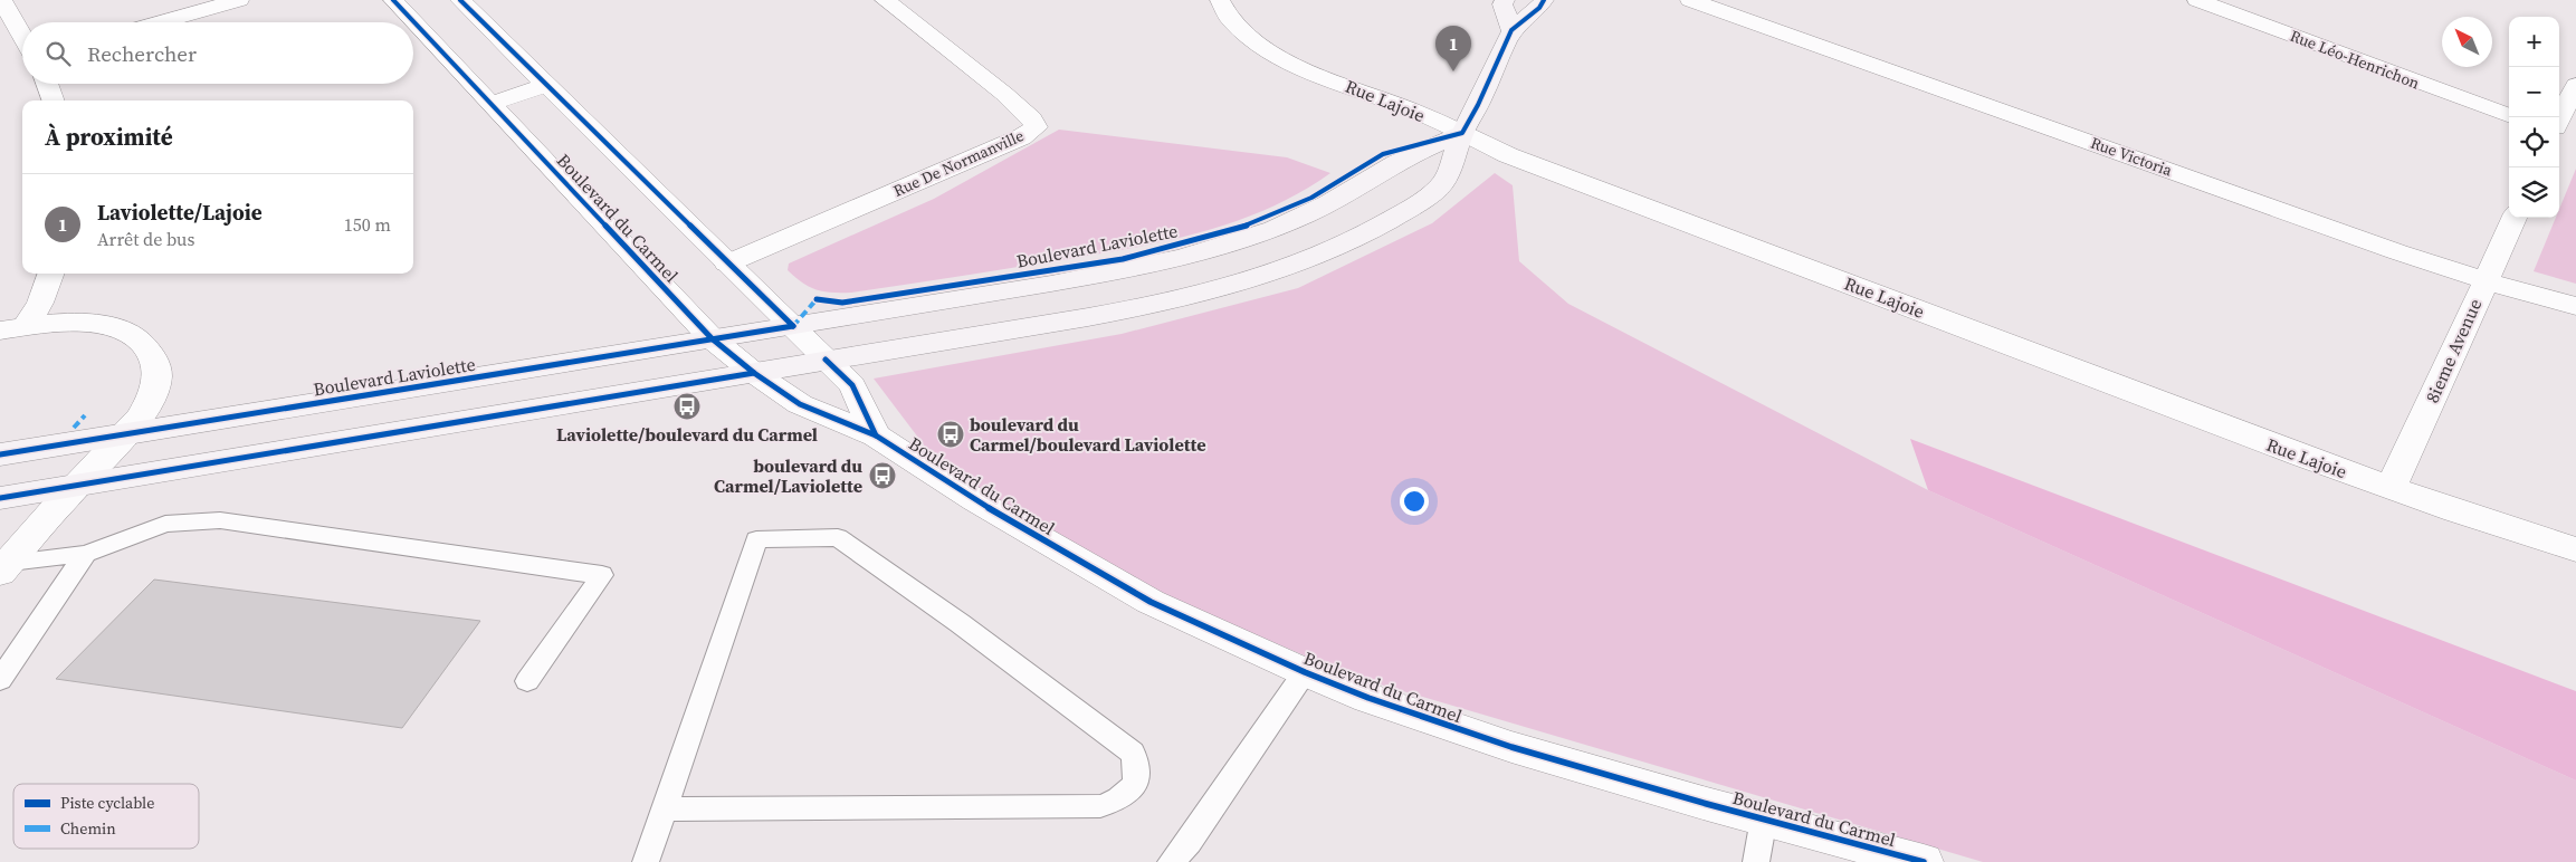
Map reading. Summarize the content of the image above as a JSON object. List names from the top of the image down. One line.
{"streets":{"main road":["Boulevard Laviolette"],"street":["Rue Léo-Henrichon","Rue Lajoie","Rue Victoria","Rue De Normanville","Boulevard du Carmel","8ieme Avenue"]},"crossings":[["Rue Lajoie","Boulevard Laviolette"],["Rue Lajoie","8ieme Avenue"],["Rue Victoria","8ieme Avenue"],["Boulevard du Carmel","Boulevard Laviolette"]],"places":{"bus stop":["Laviolette/boulevard du Carmel","boulevard du Carmel/boulevard Laviolette","boulevard du Carmel/Laviolette"]},"legend":["Piste cyclable","Chemin"],"north":"top left","page":{"map_buttons":["+","−"],"search":"Rechercher","pins":"1","heading":"À proximité","list":[{"mark":"1","name":"Laviolette/Lajoie","note":"Arrêt de bus","value":"150 m"}]}}
